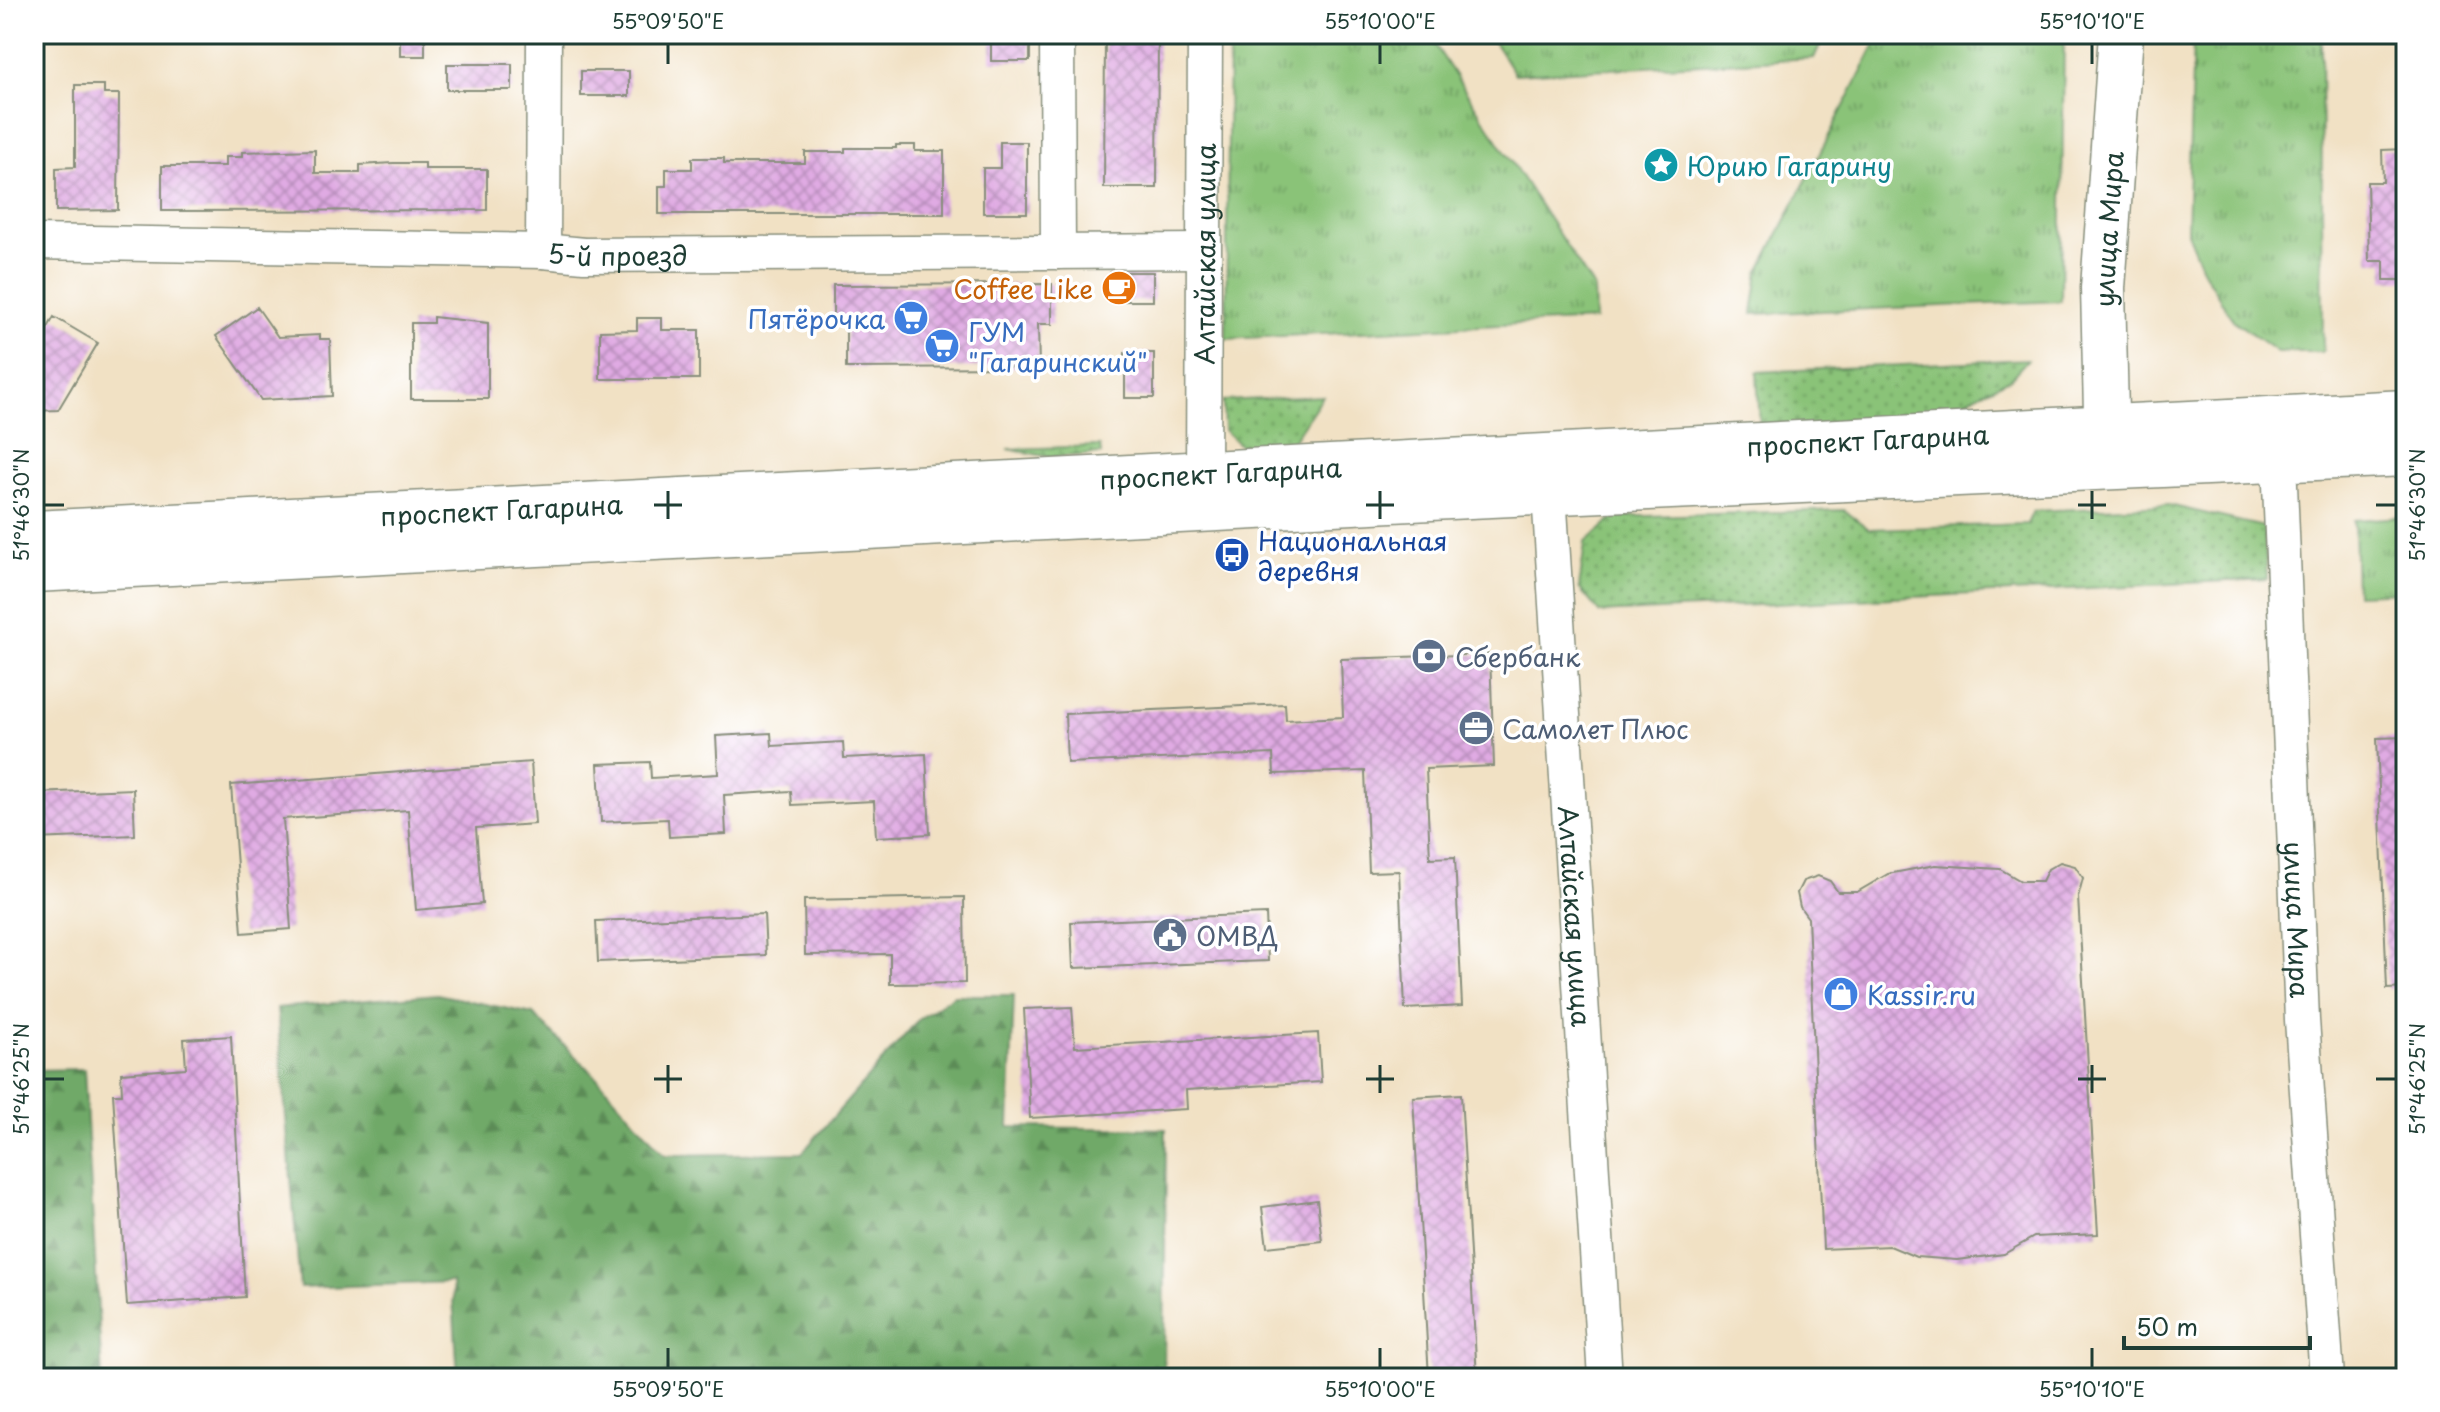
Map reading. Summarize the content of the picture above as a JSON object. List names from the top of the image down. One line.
{"streets":{"main road":["улица Мира","проспект Гагарина"],"street":["5-й проезд","Алтайская улица"]},"crossings":[["улица Мира","проспект Гагарина"],["5-й проезд","Алтайская улица"],["Алтайская улица","проспект Гагарина"]],"places":{"place":["Юрию Гагарину"],"cafe":["Coffee Like"],"supermarket":["Пятёрочка","ГУМ \"Гагаринский\""],"bus stop":["Национальная деревня"],"bank":["Сбербанк"],"office":["Самолет Плюс"],"public building":["ОМВД"],"shop":["Kassir.ru"]},"scale_bar":"50 m","coordinates":["55°09'50\"E","55°10'00\"E","55°10'10\"E","51°46'30\"N","51°46'25\"N"]}
